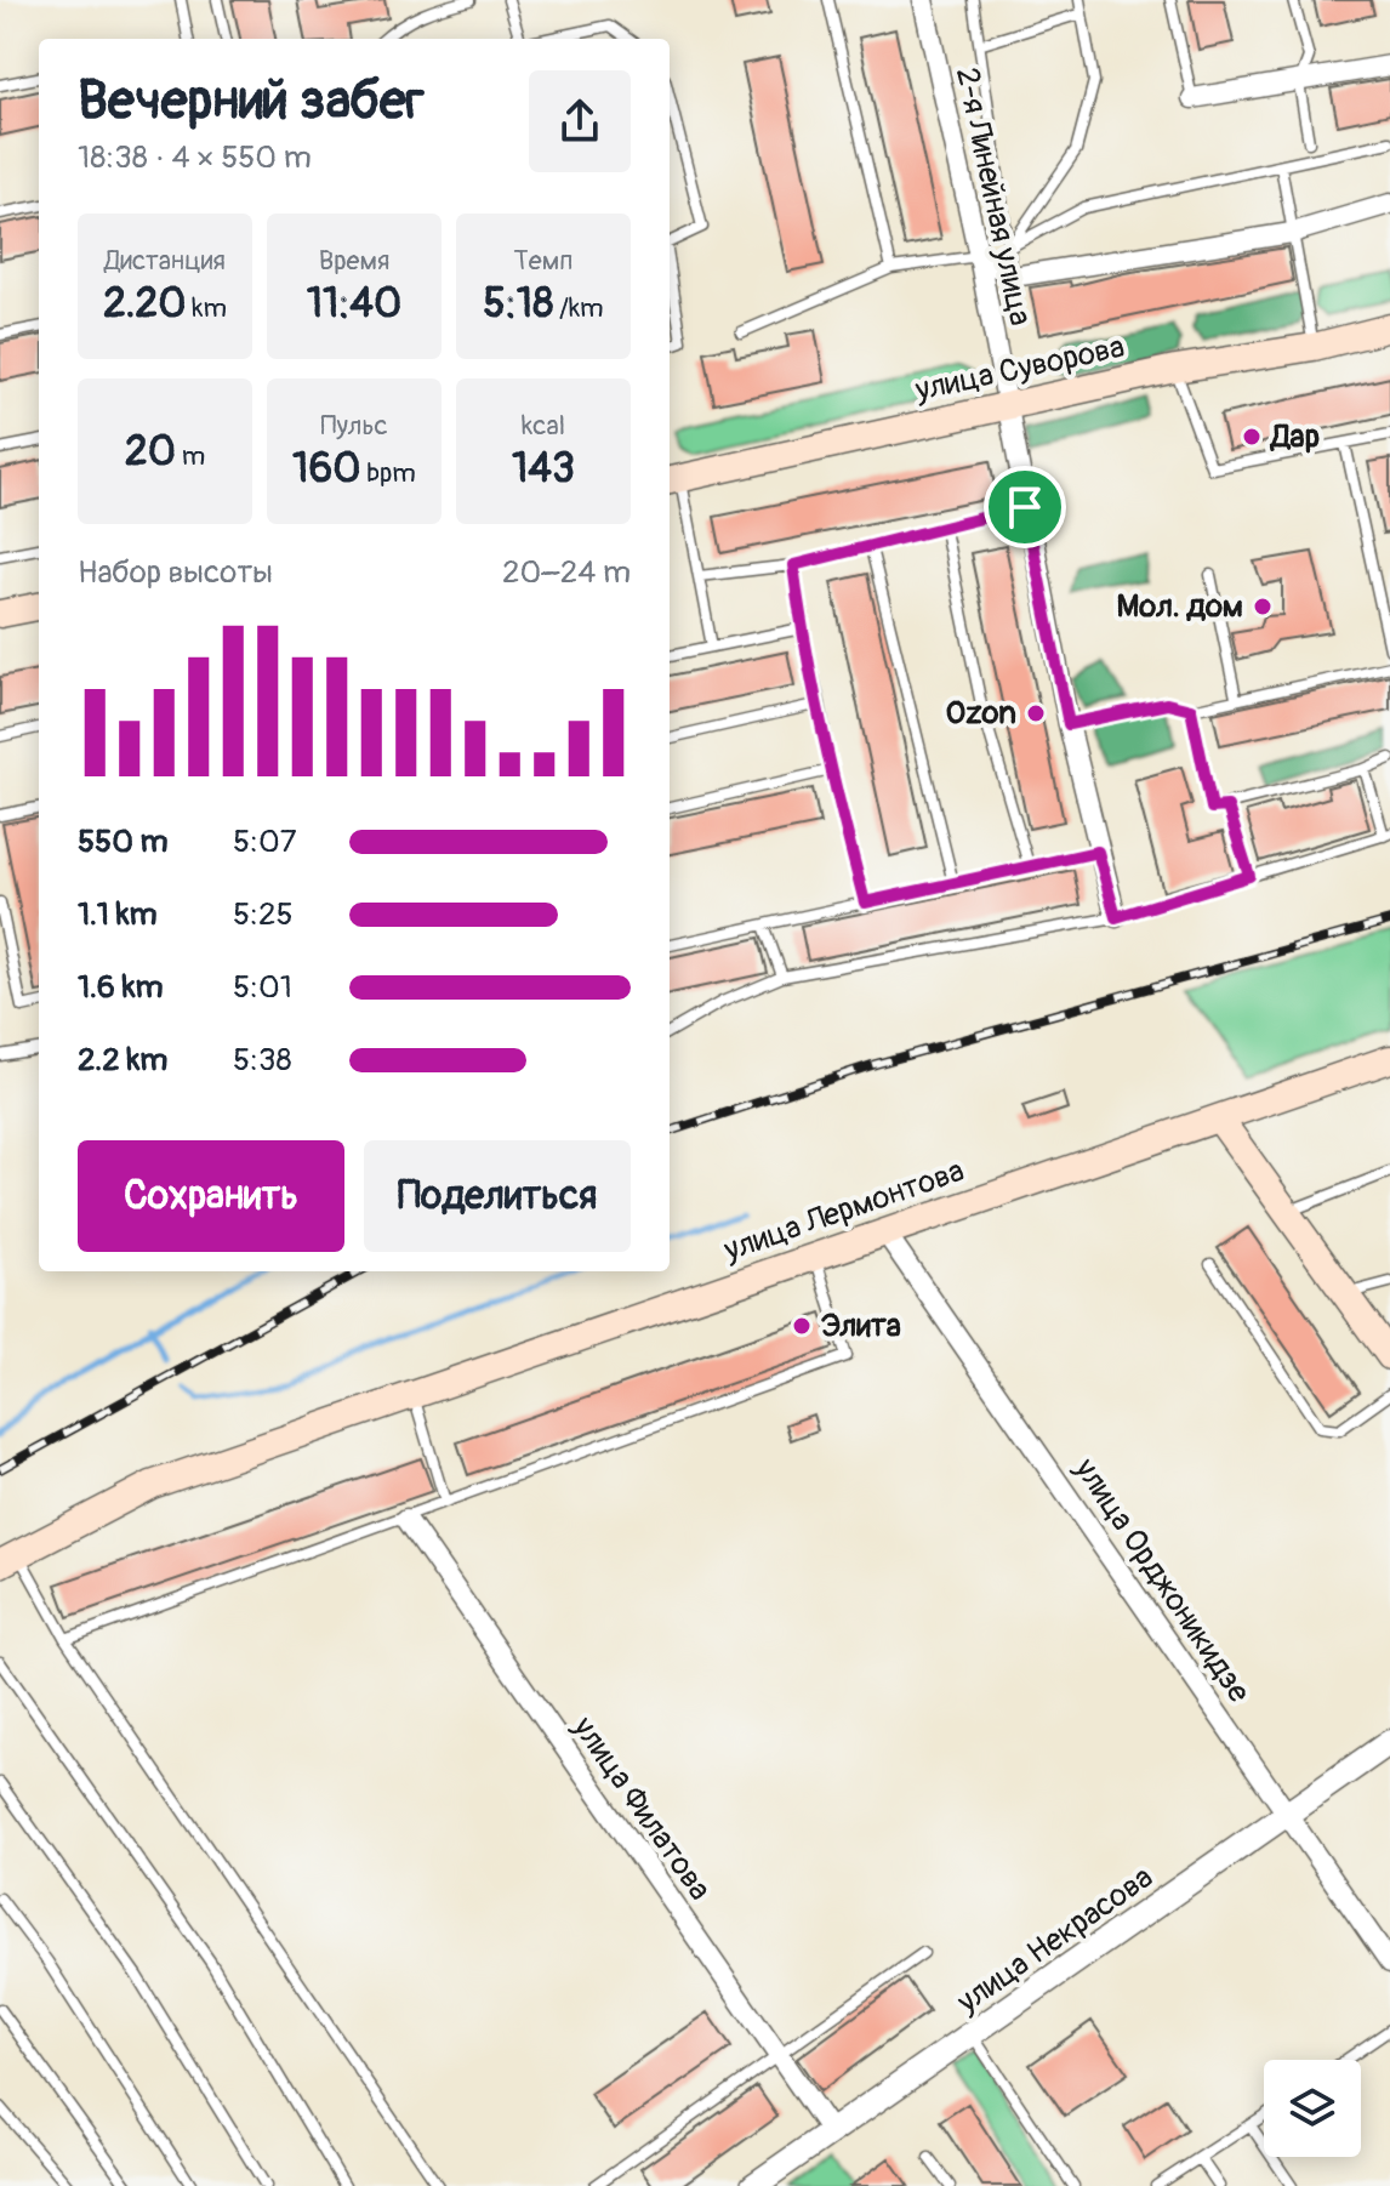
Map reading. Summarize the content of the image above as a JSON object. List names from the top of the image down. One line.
{"streets":{"main road":["улица Суворова","улица Лермонтова"],"street":["2-я Линейная улица","улица Орджоникидзе","улица Филатова","улица Некрасова"]},"crossings":[["2-я Линейная улица","улица Суворова"],["улица Лермонтова","улица Орджоникидзе"],["улица Орджоникидзе","улица Некрасова"],["улица Филатова","улица Некрасова"]],"places":["Дар","Мол. дом","Ozon","Элита"],"page":{"heading":["Вечерний забег","18:38 · 4 × 550 m"],"stats":[["Дистанция","2.20 km"],["Время","11:40"],["Темп","5:18 /km"],["20 m"],["Пульс","160 bpm"],["kcal","143"]],"chart":["Набор высоты","20–24 m"],"list":[{"name":"550 m","note":"5:07"},{"name":"1.1 km","note":"5:25"},{"name":"1.6 km","note":"5:01"},{"name":"2.2 km","note":"5:38"}],"buttons":["Сохранить","Поделиться"]}}
